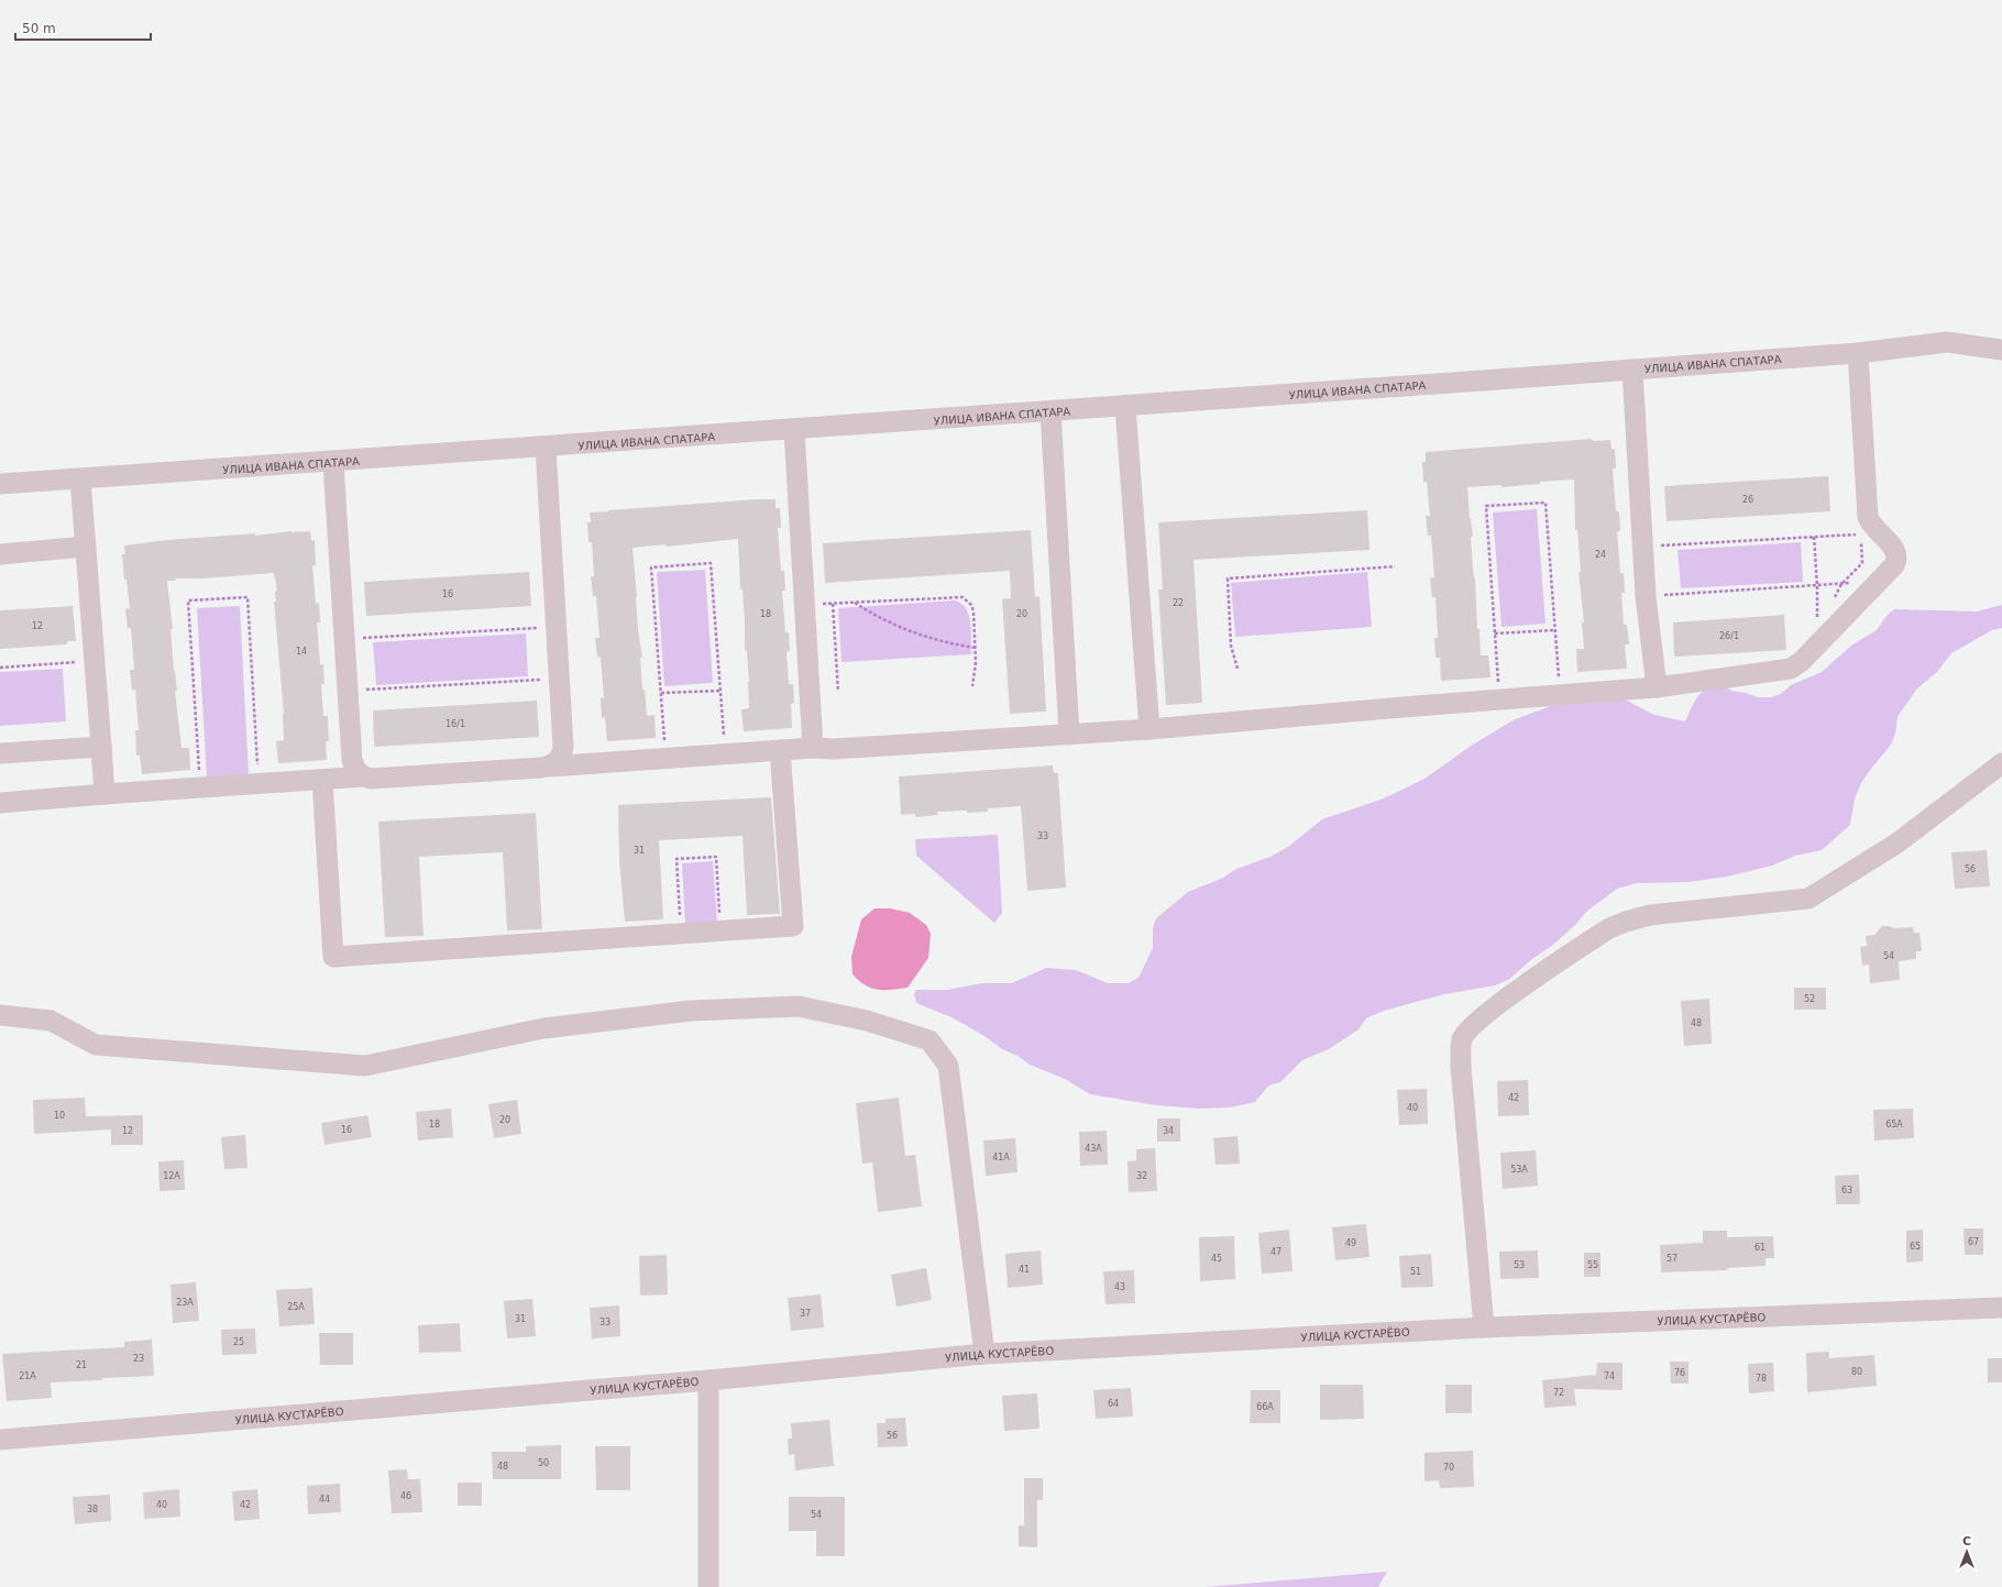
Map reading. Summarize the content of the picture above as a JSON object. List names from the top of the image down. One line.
{"streets":{"street":["УЛИЦА ИВАНА СПАТАРА","УЛИЦА КУСТАРЁВО"]},"house_numbers":["26","24","16","22","18","20","12","26/1","14","16/1","33","31","56","54","52","48","42","40","10","20","18","65А","16","12","34","43А","41А","53А","12А","32","63","67","49","65","61","47","45","57","53","55","41","51","43","23А","25А","37","31","33","25","23","21","80","76","21А","74","78","72","64","66А","56","50","48","70","46","44","40","42","38","54"],"scale_bar":"50 m","north":"top"}
